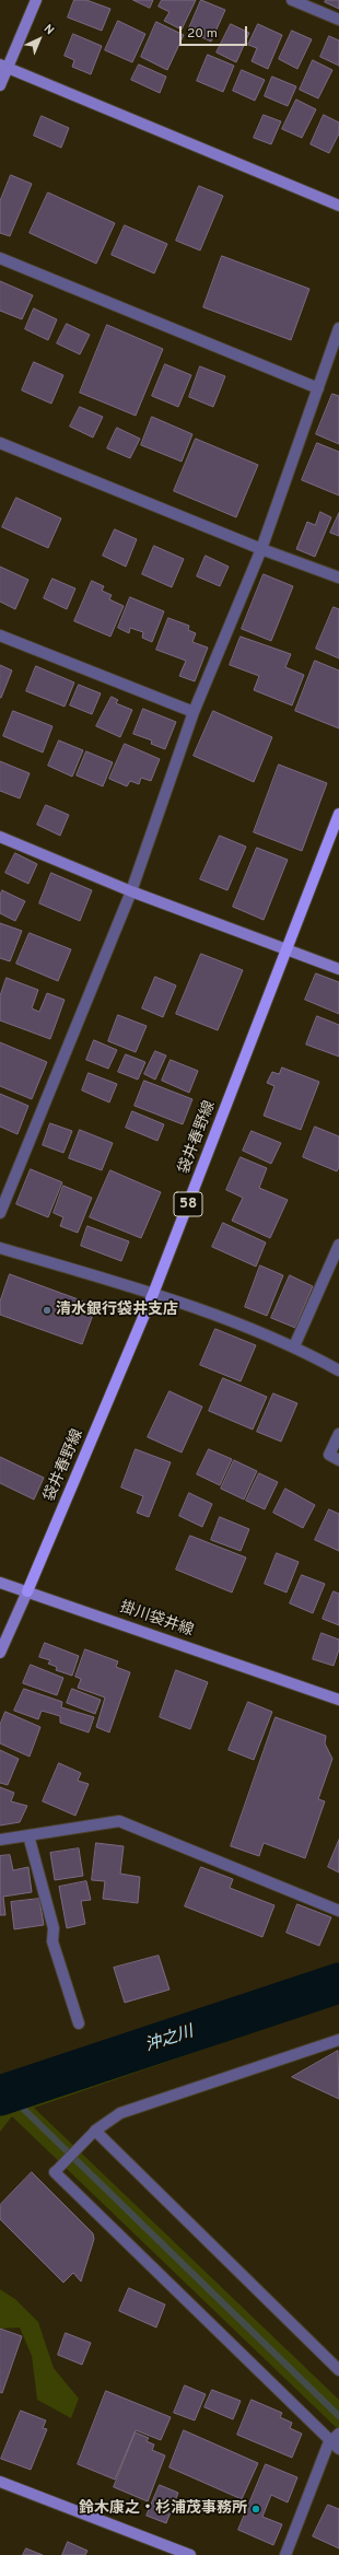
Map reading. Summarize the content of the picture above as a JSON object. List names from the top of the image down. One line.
{"streets":{"main road":["袋井春野線","58"],"street":["掛川袋井線"]},"crossings":[["袋井春野線","掛川袋井線"]],"water":["沖之川"],"places":["清水銀行袋井支店","鈴木康之・杉浦茂事務所"],"scale_bar":"20 m","north":"top right"}
